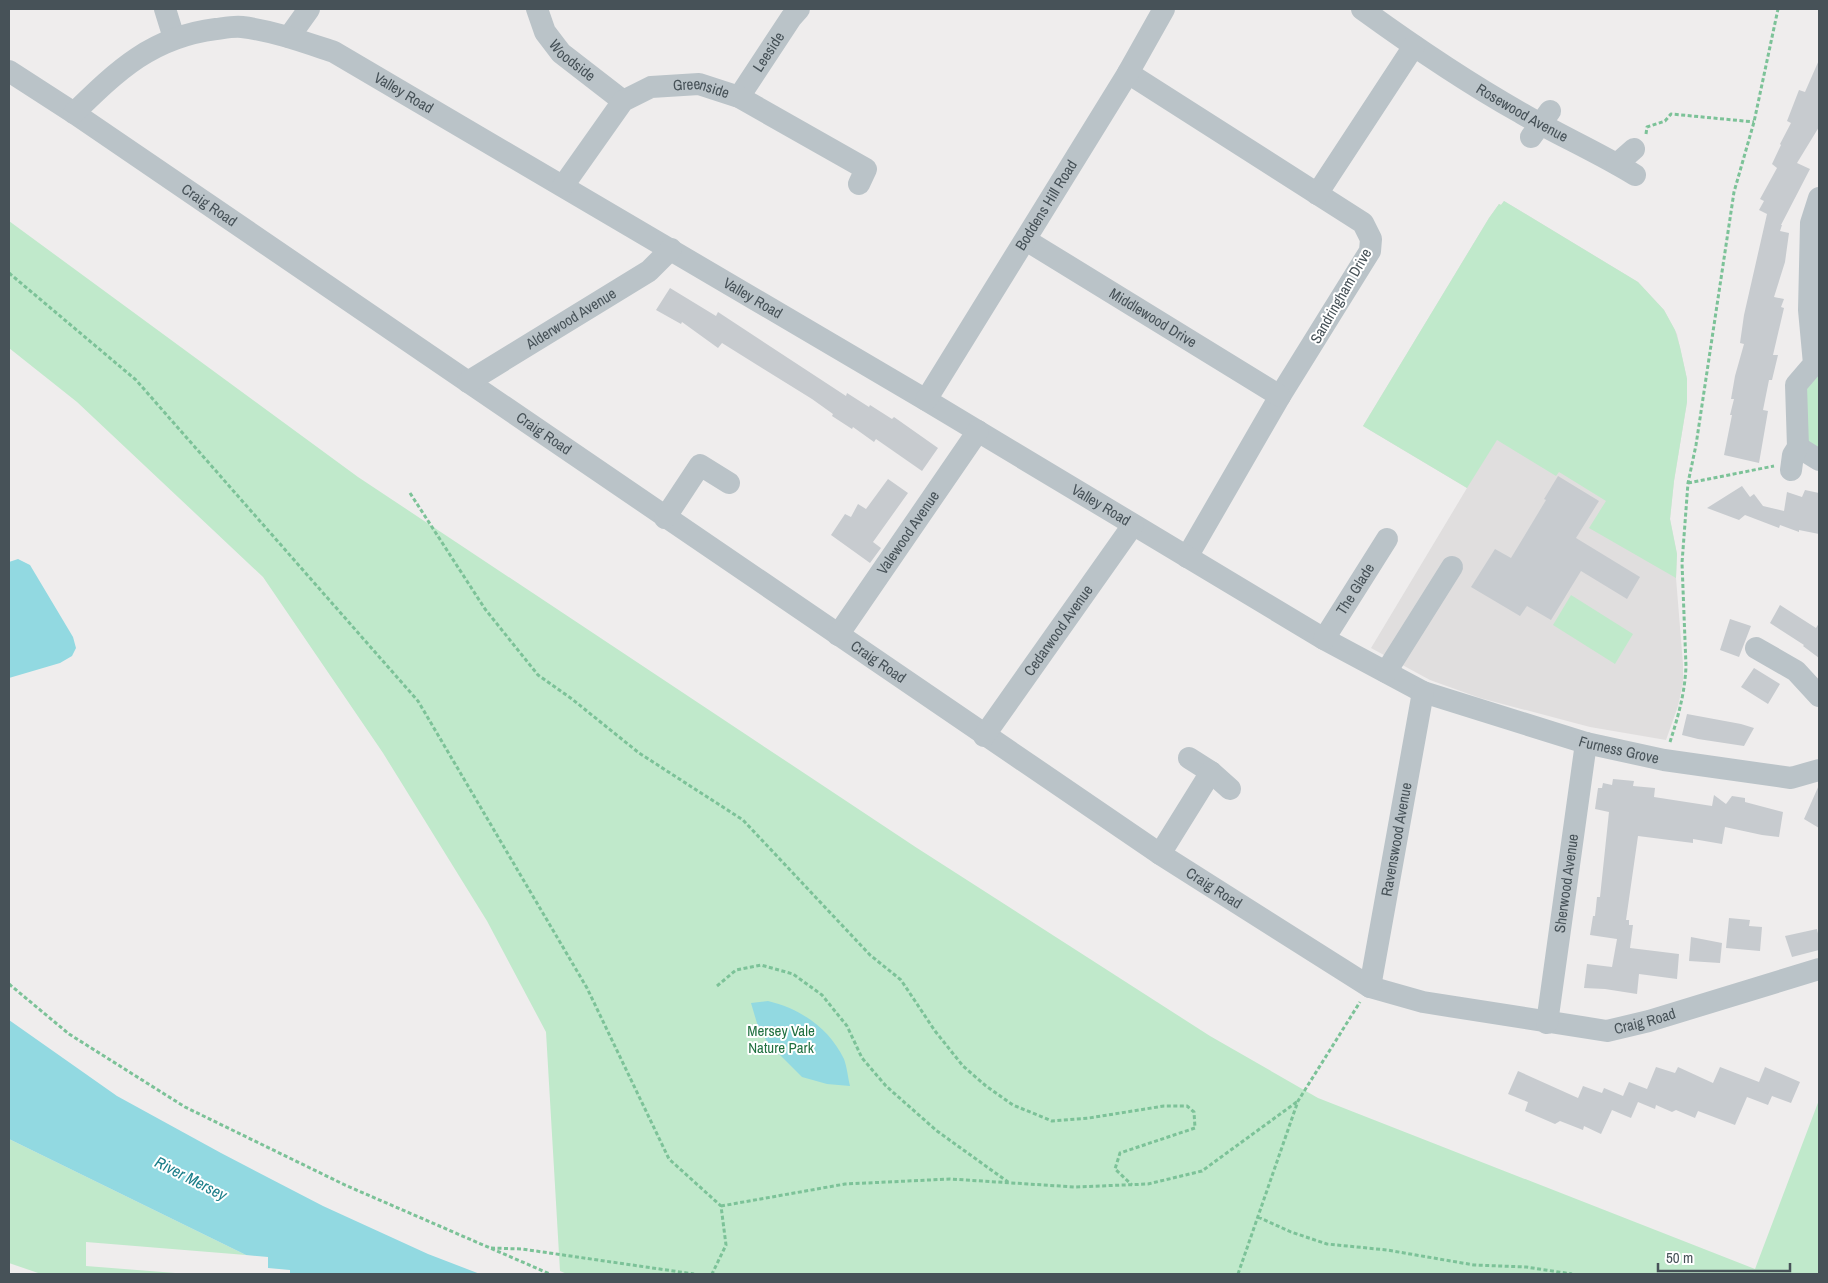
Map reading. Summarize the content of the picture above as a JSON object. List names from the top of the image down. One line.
{"streets":{"street":["Leeside","Woodside","Greenside","Valley Road","Rosewood Avenue","Craig Road","Boddens Hill Road","Sandringham Drive","Alderwood Avenue","Middlewood Drive","Valewood Avenue","The Glade","Cedarwood Avenue","Furness Grove","Ravenswood Avenue","Sherwood Avenue"]},"crossings":[["Leeside","Greenside"],["Woodside","Greenside"],["Greenside","Valley Road"],["Valley Road","Craig Road"],["Valley Road","Boddens Hill Road"],["Valley Road","Sandringham Drive"],["Valley Road","Alderwood Avenue"],["Valley Road","Valewood Avenue"],["Valley Road","The Glade"],["Valley Road","Cedarwood Avenue"],["Valley Road","Furness Grove"],["Valley Road","Ravenswood Avenue"],["Craig Road","Alderwood Avenue"],["Craig Road","Valewood Avenue"],["Craig Road","Cedarwood Avenue"],["Craig Road","Ravenswood Avenue"],["Craig Road","Sherwood Avenue"],["Boddens Hill Road","Sandringham Drive"],["Boddens Hill Road","Middlewood Drive"],["Sandringham Drive","Middlewood Drive"],["Furness Grove","Ravenswood Avenue"],["Furness Grove","Sherwood Avenue"]],"water":["River Mersey"],"parks":["Mersey Vale Nature Park"],"scale_bar":"50 m"}
